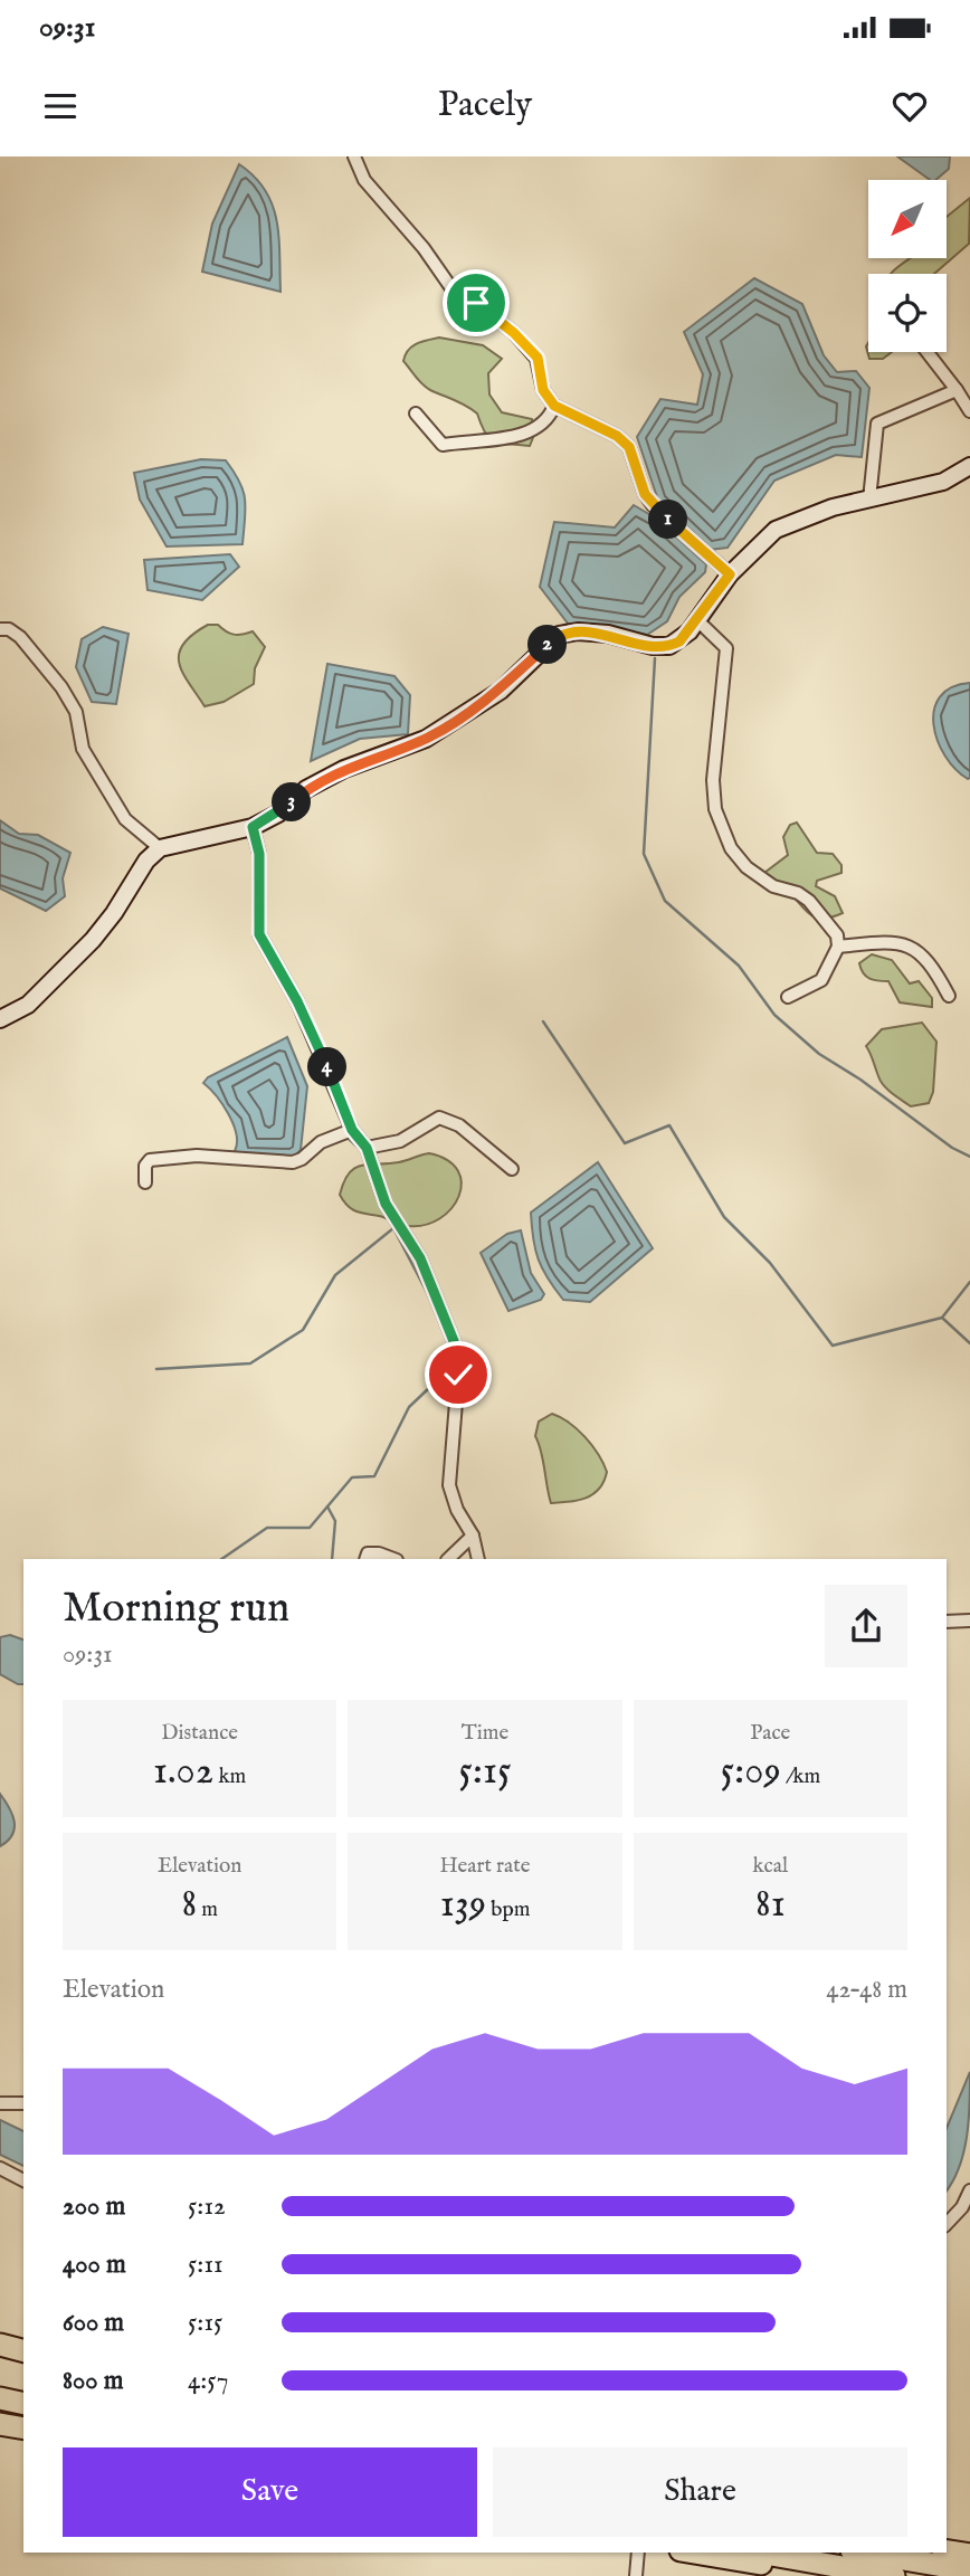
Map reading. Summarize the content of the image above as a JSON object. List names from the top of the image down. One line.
{"north":"bottom left","page":{"status":"09:31","header":"Pacely","pins":["1","2","3","4"],"heading":["Morning run","09:31"],"stats":[["Distance","1.02 km"],["Time","5:15"],["Pace","5:09 /km"],["Elevation","8 m"],["Heart rate","139 bpm"],["kcal","81"]],"chart":["Elevation","42–48 m"],"list":[{"name":"200 m","note":"5:12"},{"name":"400 m","note":"5:11"},{"name":"600 m","note":"5:15"},{"name":"800 m","note":"4:57"}],"buttons":["Save","Share"]}}
